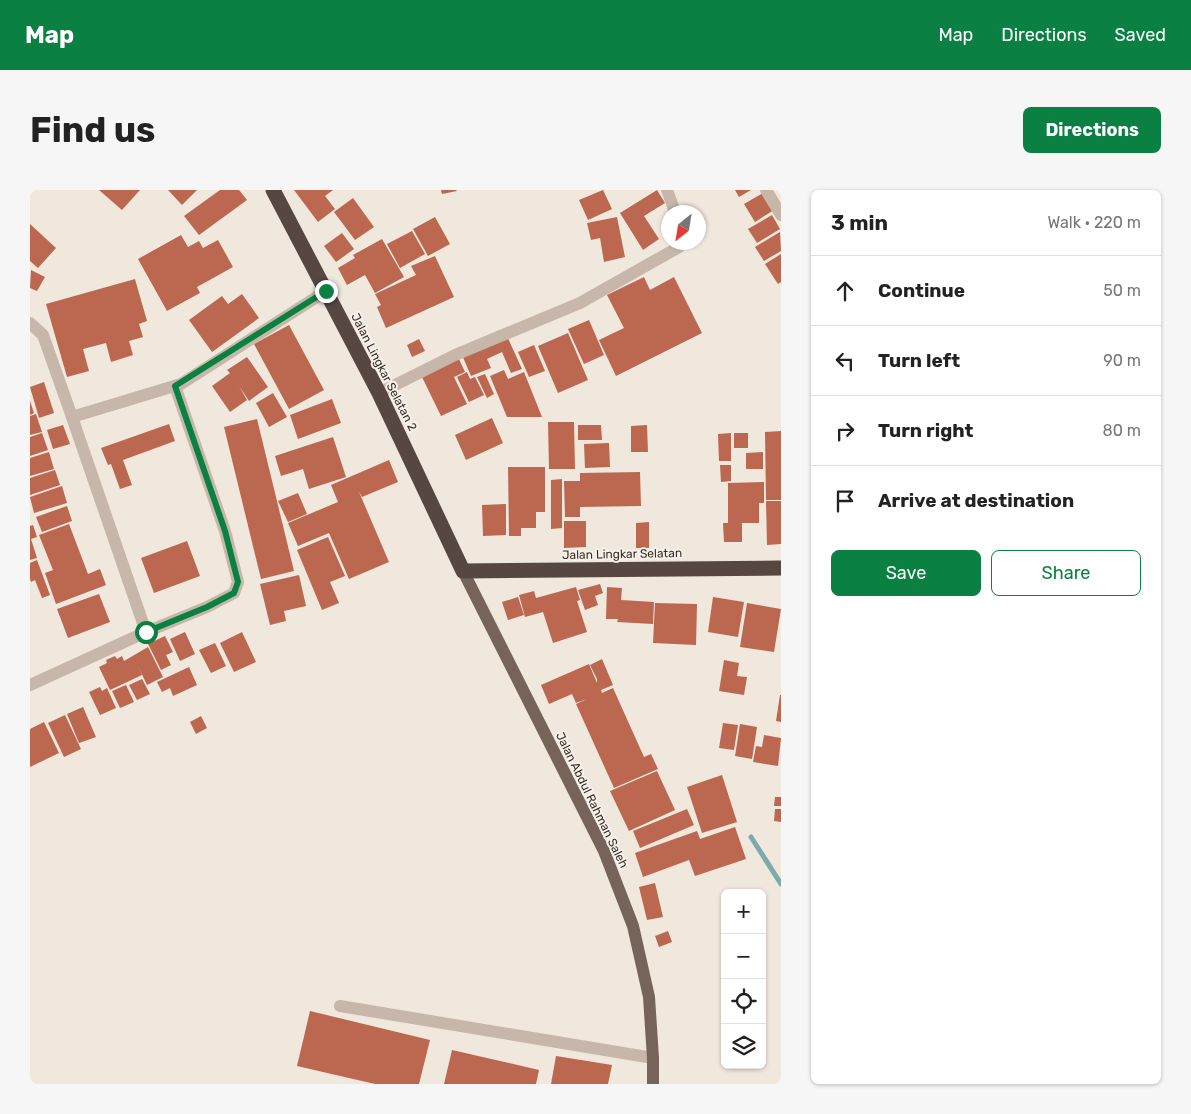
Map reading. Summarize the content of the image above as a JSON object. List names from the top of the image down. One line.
{"streets":{"highway":["Jalan Lingkar Selatan 2","Jalan Lingkar Selatan"],"main road":["Jalan Abdul Rahman Saleh"]},"crossings":[["Jalan Lingkar Selatan 2","Jalan Lingkar Selatan"],["Jalan Lingkar Selatan 2","Jalan Abdul Rahman Saleh"],["Jalan Lingkar Selatan","Jalan Abdul Rahman Saleh"]],"north":"bottom left","page":{"header":"Map","nav":["Map","Directions","Saved"],"buttons":["Directions",["Save","Share"]],"title":"Find us","heading":["3 min","Walk · 220 m"],"list":[["Continue","50 m"],["Turn left","90 m"],["Turn right","80 m"],"Arrive at destination"],"map_buttons":["+","−"]}}
